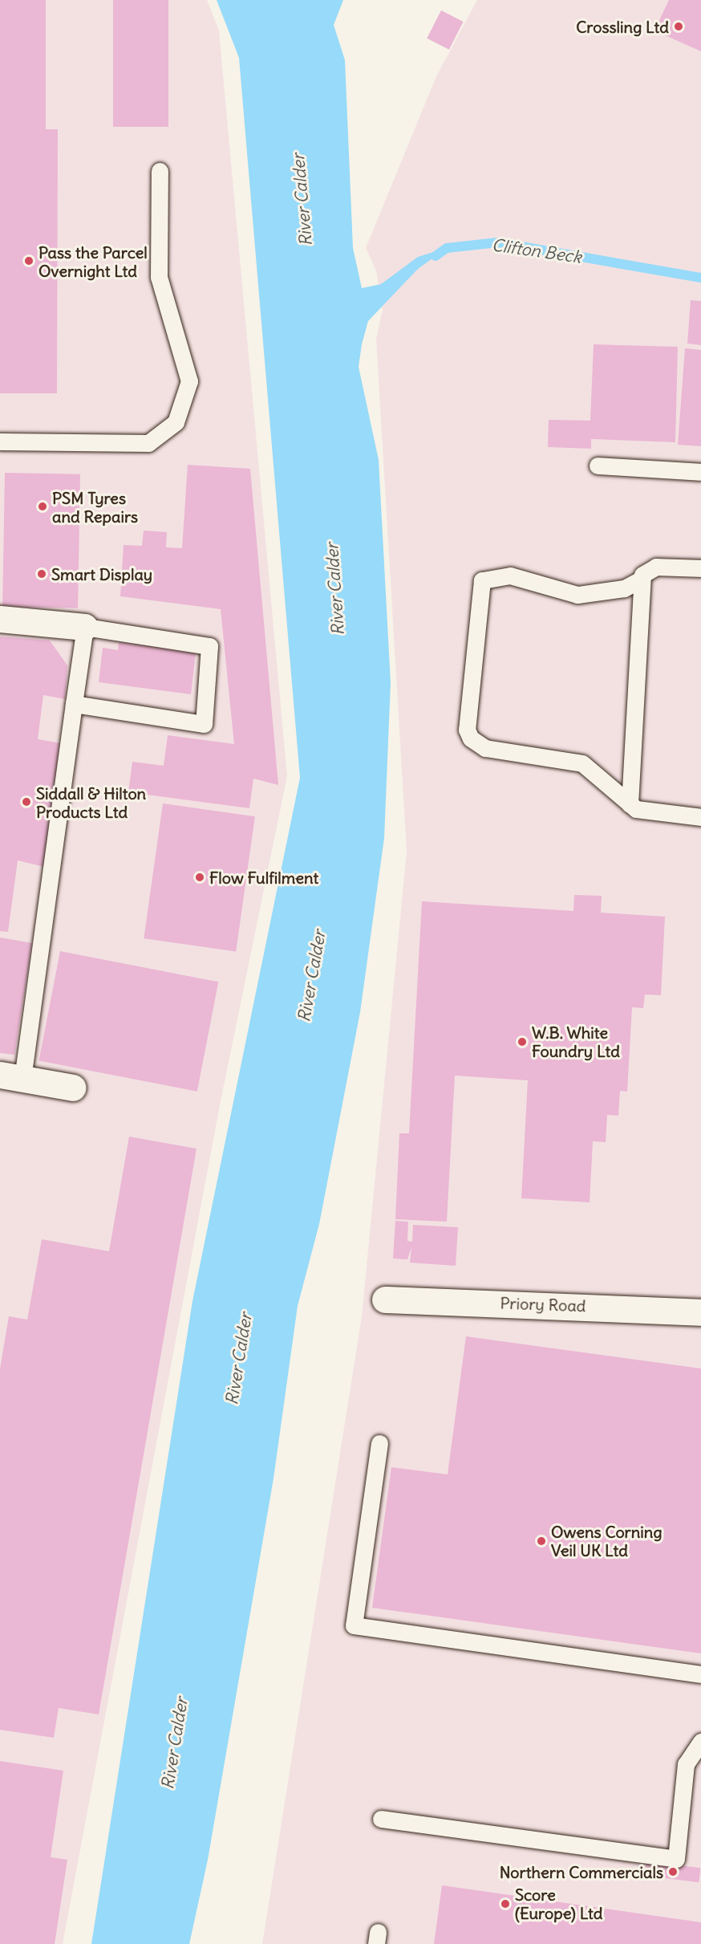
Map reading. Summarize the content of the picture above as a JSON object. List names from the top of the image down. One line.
{"streets":{"street":["Priory Road"]},"water":["River Calder","Clifton Beck"],"places":["Crossling Ltd","Pass the Parcel Overnight Ltd","PSM Tyres and Repairs","Smart Display","Siddall & Hilton Products Ltd","Flow Fulfilment","W.B. White Foundry Ltd","Owens Corning Veil UK Ltd","Northern Commercials","Score (Europe) Ltd"]}
